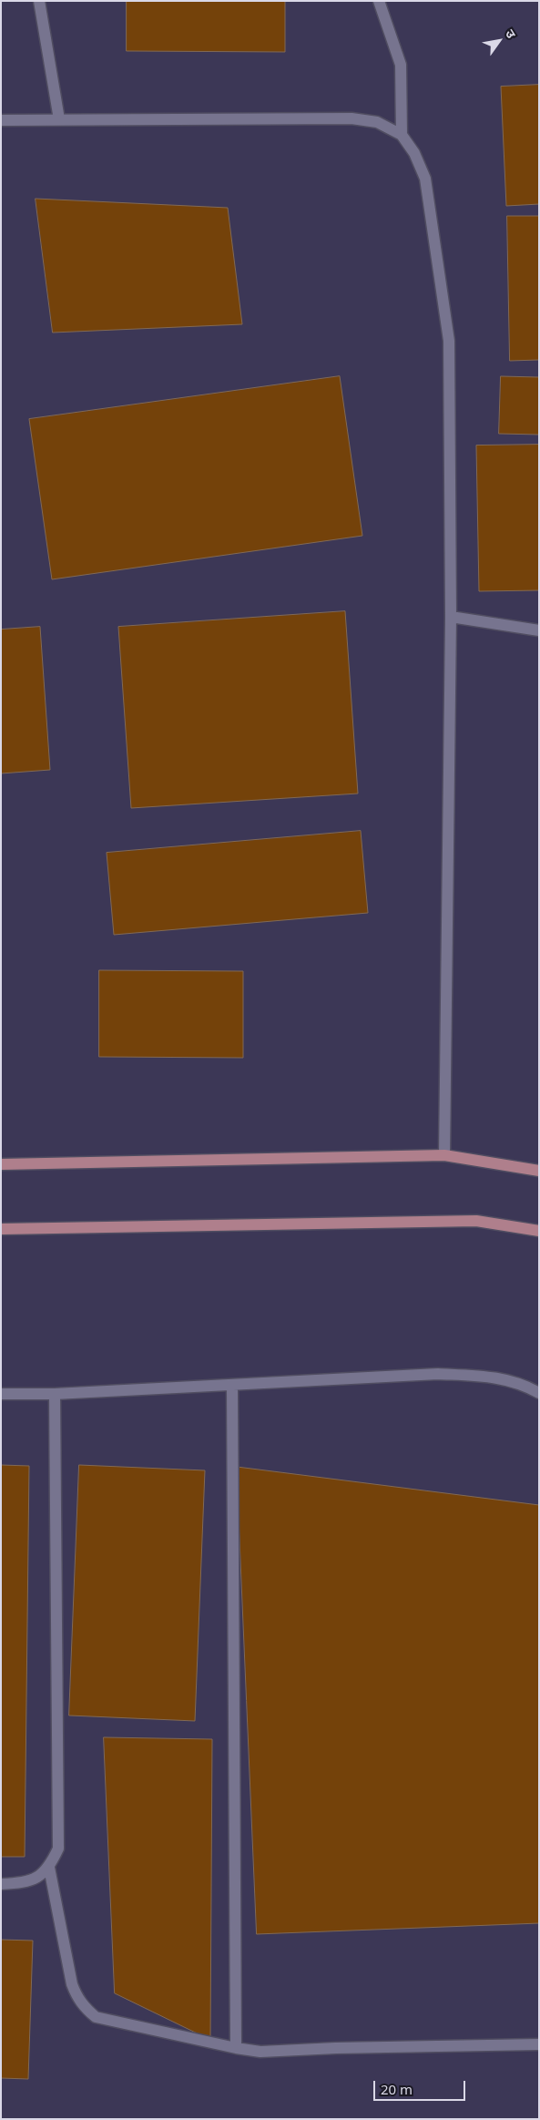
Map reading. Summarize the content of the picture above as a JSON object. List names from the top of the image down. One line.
{"scale_bar":"20 m","north":"top right"}
